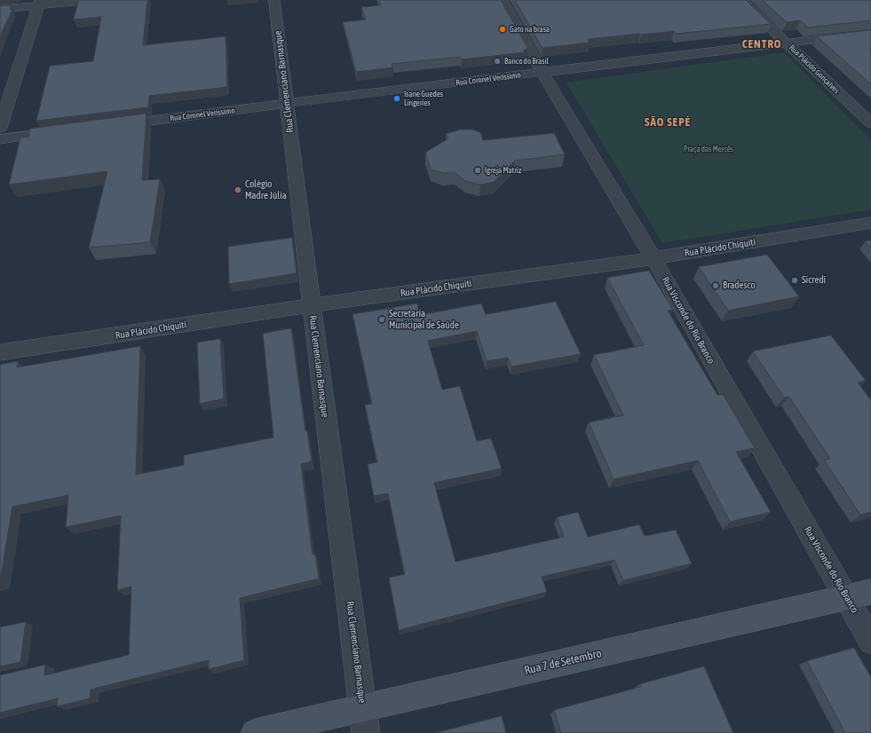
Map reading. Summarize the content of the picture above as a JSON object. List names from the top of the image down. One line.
{"streets":{"main road":["Rua 7 de Setembro"],"street":["Rua Plácido Gonçalves","Rua Coronel Veríssimo","Rua Clemenciano Barnasque","Rua Plácido Chiquiti","Rua Visconde do Rio Branco"]},"crossings":[["Rua Plácido Gonçalves","Rua Coronel Veríssimo"],["Rua Coronel Veríssimo","Rua Clemenciano Barnasque"],["Rua Coronel Veríssimo","Rua Visconde do Rio Branco"],["Rua Clemenciano Barnasque","Rua Plácido Chiquiti"],["Rua Clemenciano Barnasque","Rua 7 de Setembro"],["Rua Plácido Chiquiti","Rua Visconde do Rio Branco"],["Rua Visconde do Rio Branco","Rua 7 de Setembro"]],"districts":["CENTRO","SÃO SEPÉ"],"parks":["Praça das Mercês"],"places":["Gato na brasa","Banco do Brasil","Isane Guedes Lingeries","Igreja Matriz","Colégio Madre Júlia","Sicredi","Bradesco","Secretaria Municipal de Saúde"]}
